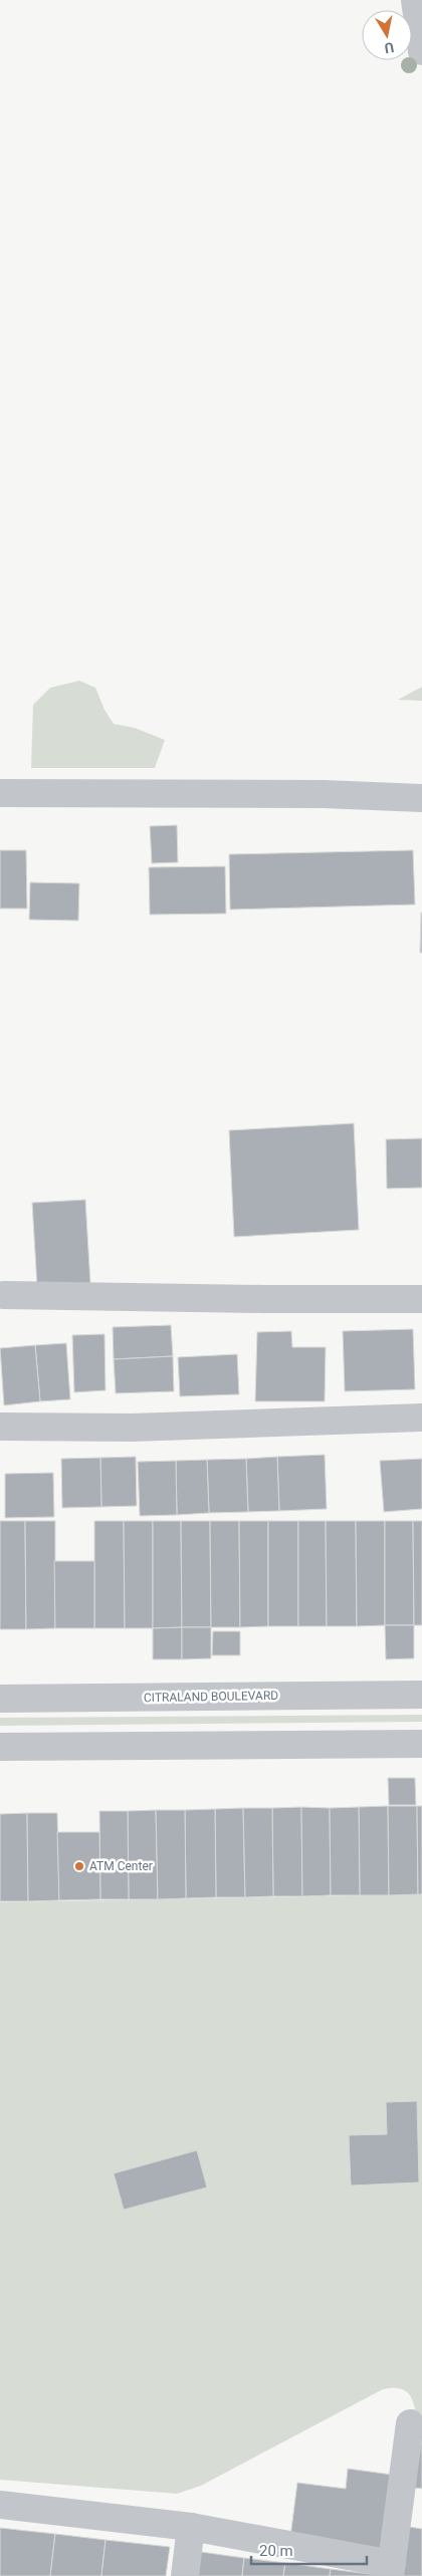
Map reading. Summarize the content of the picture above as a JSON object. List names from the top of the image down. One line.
{"streets":{"street":["CITRALAND BOULEVARD"]},"places":["ATM Center"],"scale_bar":"20 m","north":"bottom"}
